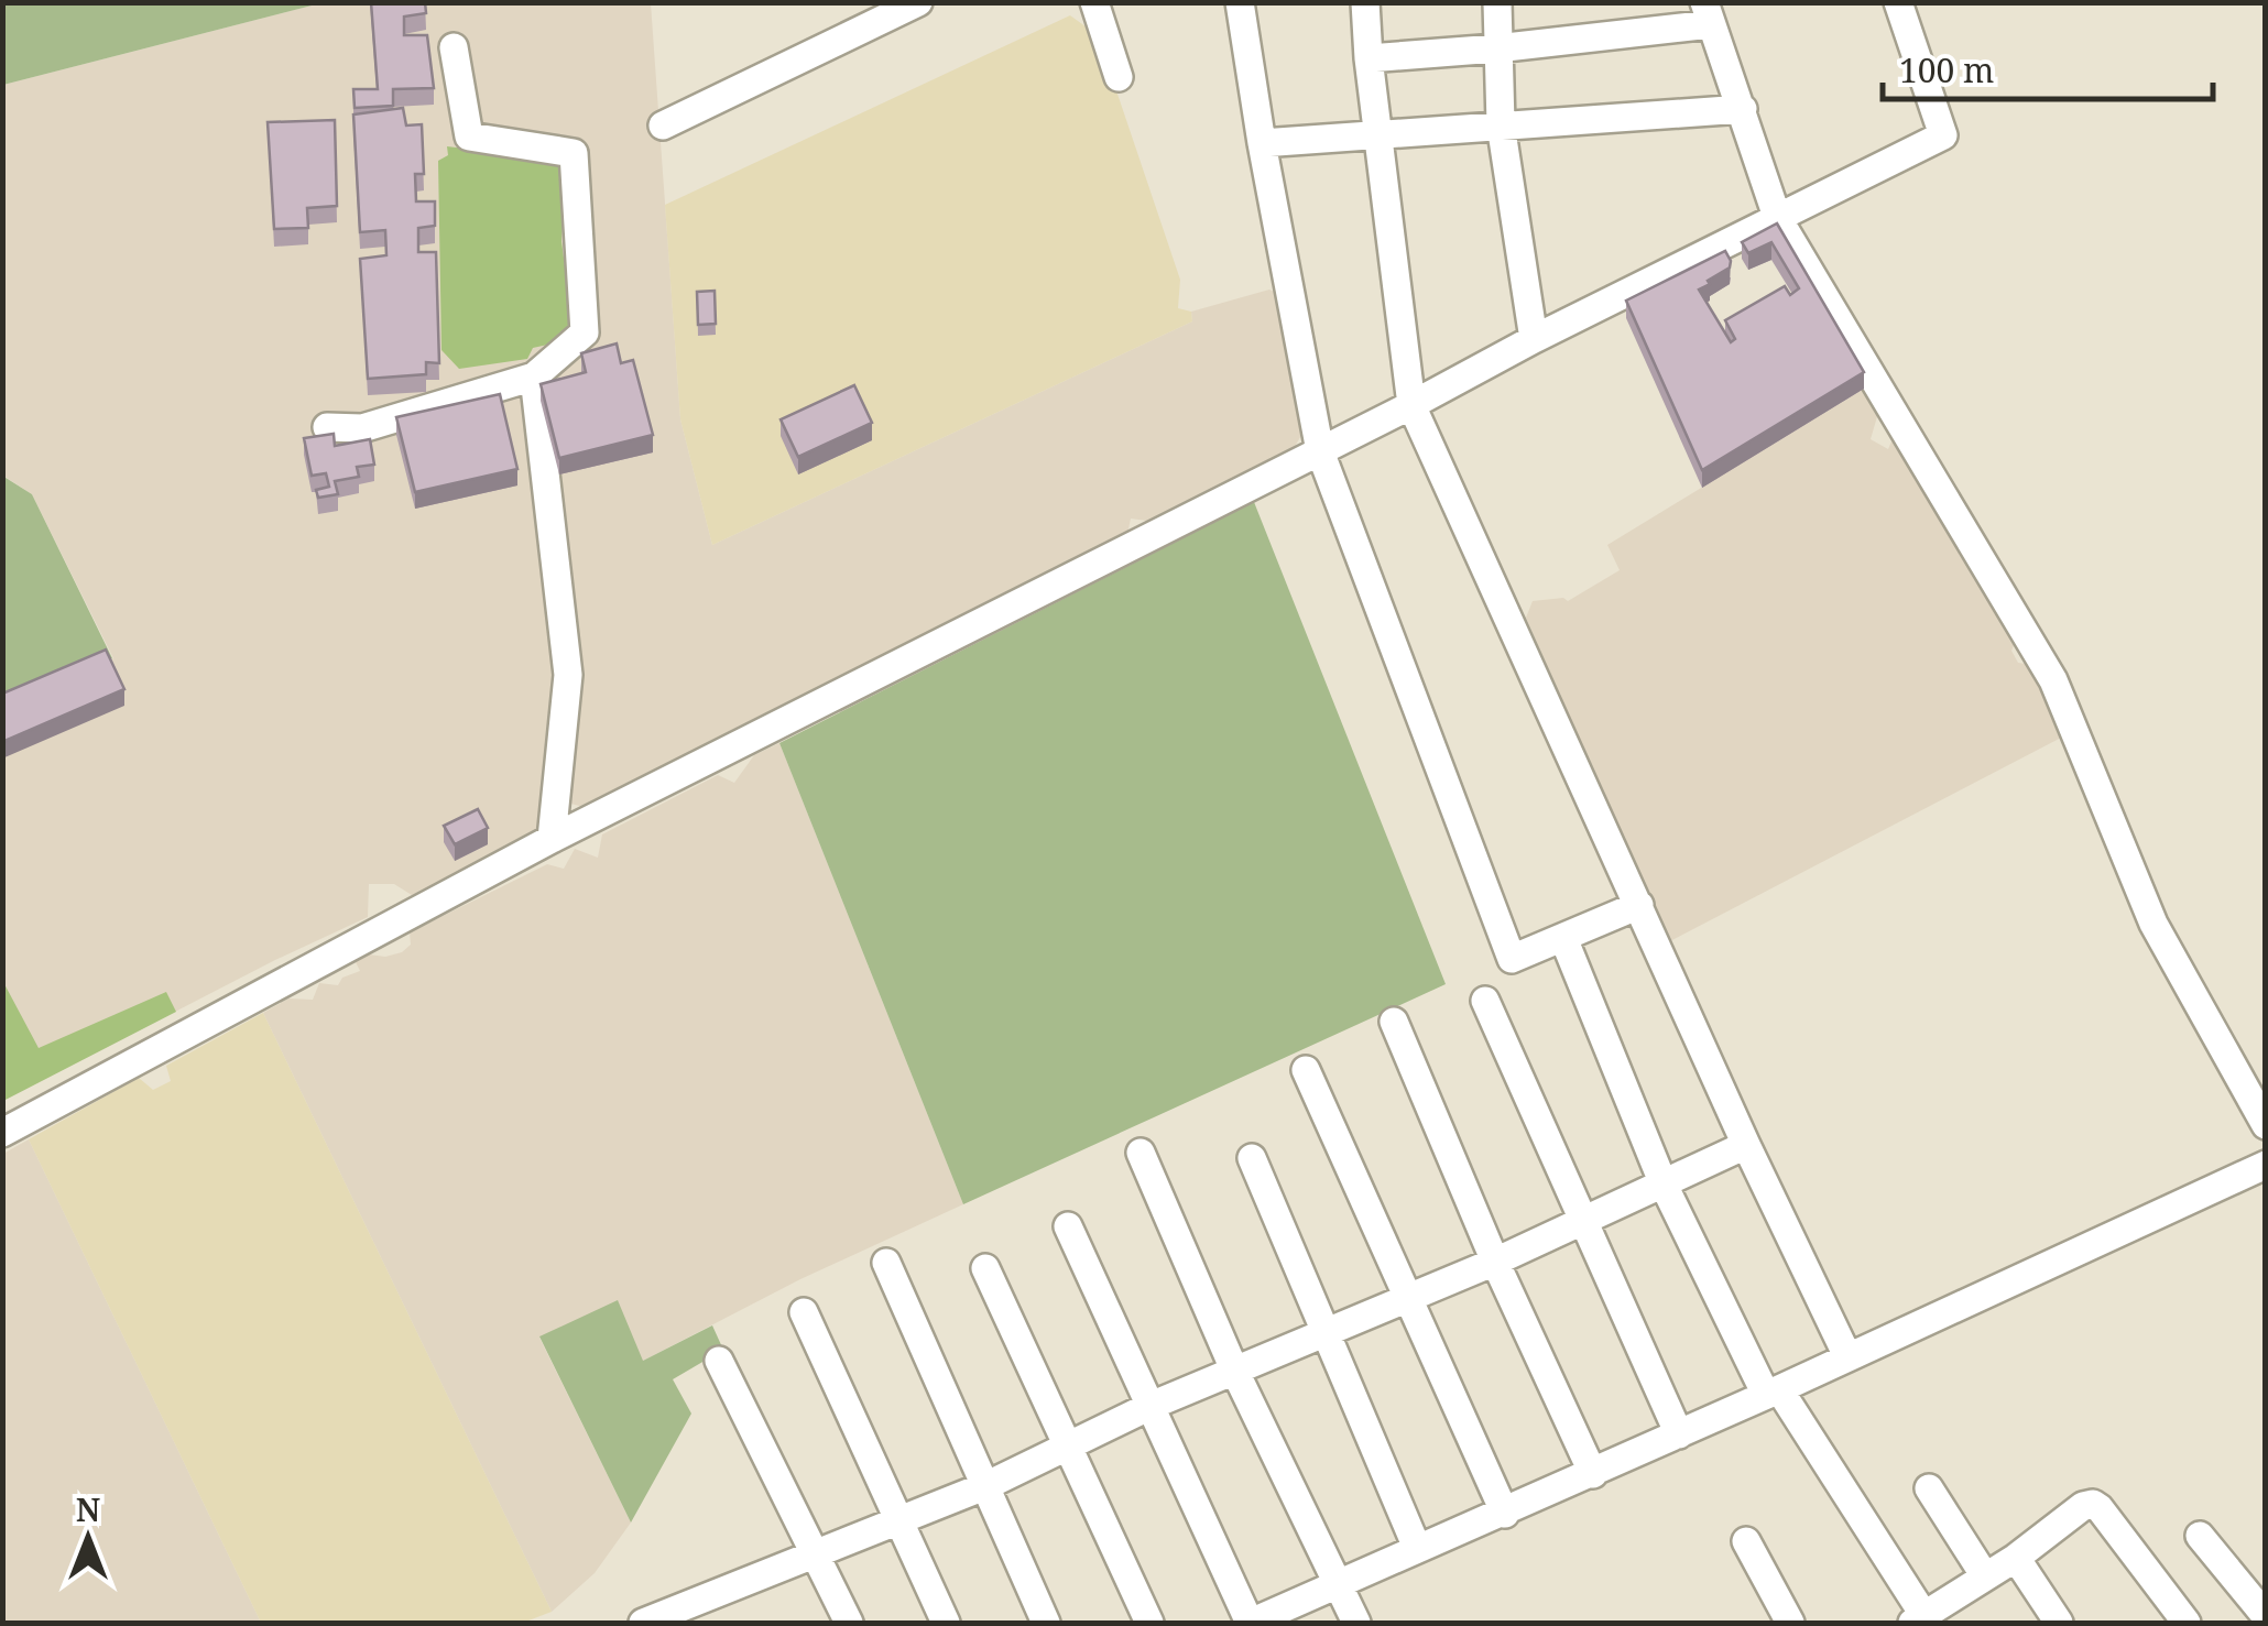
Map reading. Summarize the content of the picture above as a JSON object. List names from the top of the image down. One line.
{"scale_bar":"100 m","north":"top"}
